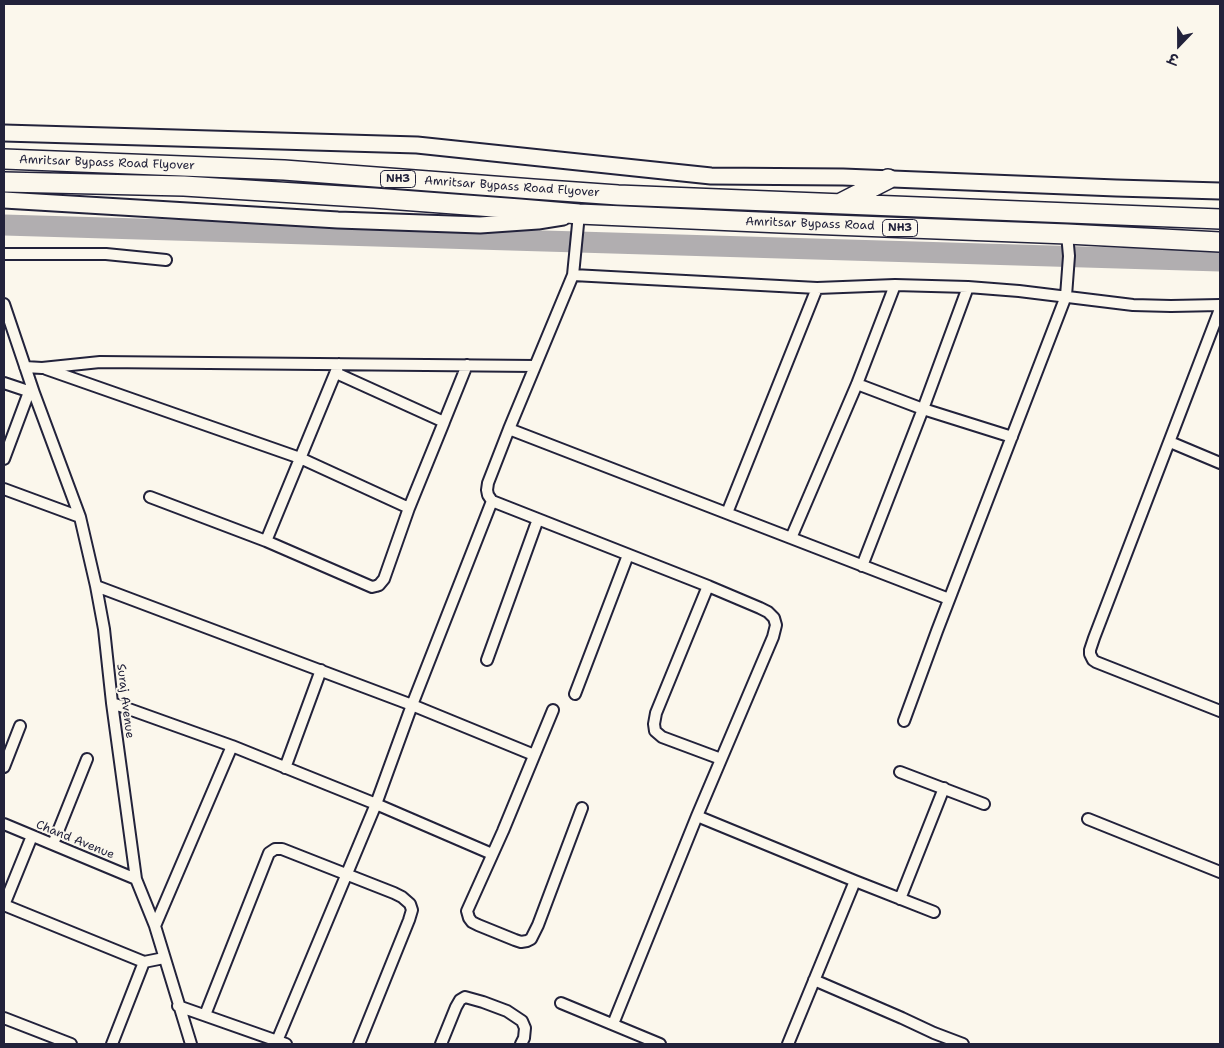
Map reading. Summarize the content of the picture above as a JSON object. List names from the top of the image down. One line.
{"streets":{"highway":["Amritsar Bypass Road Flyover","NH3","Amritsar Bypass Road"],"street":["Suraj Avenue","Chand Avenue"]},"crossings":[["Amritsar Bypass Road Flyover","Amritsar Bypass Road"],["Suraj Avenue","Chand Avenue"]],"north":"bottom"}
